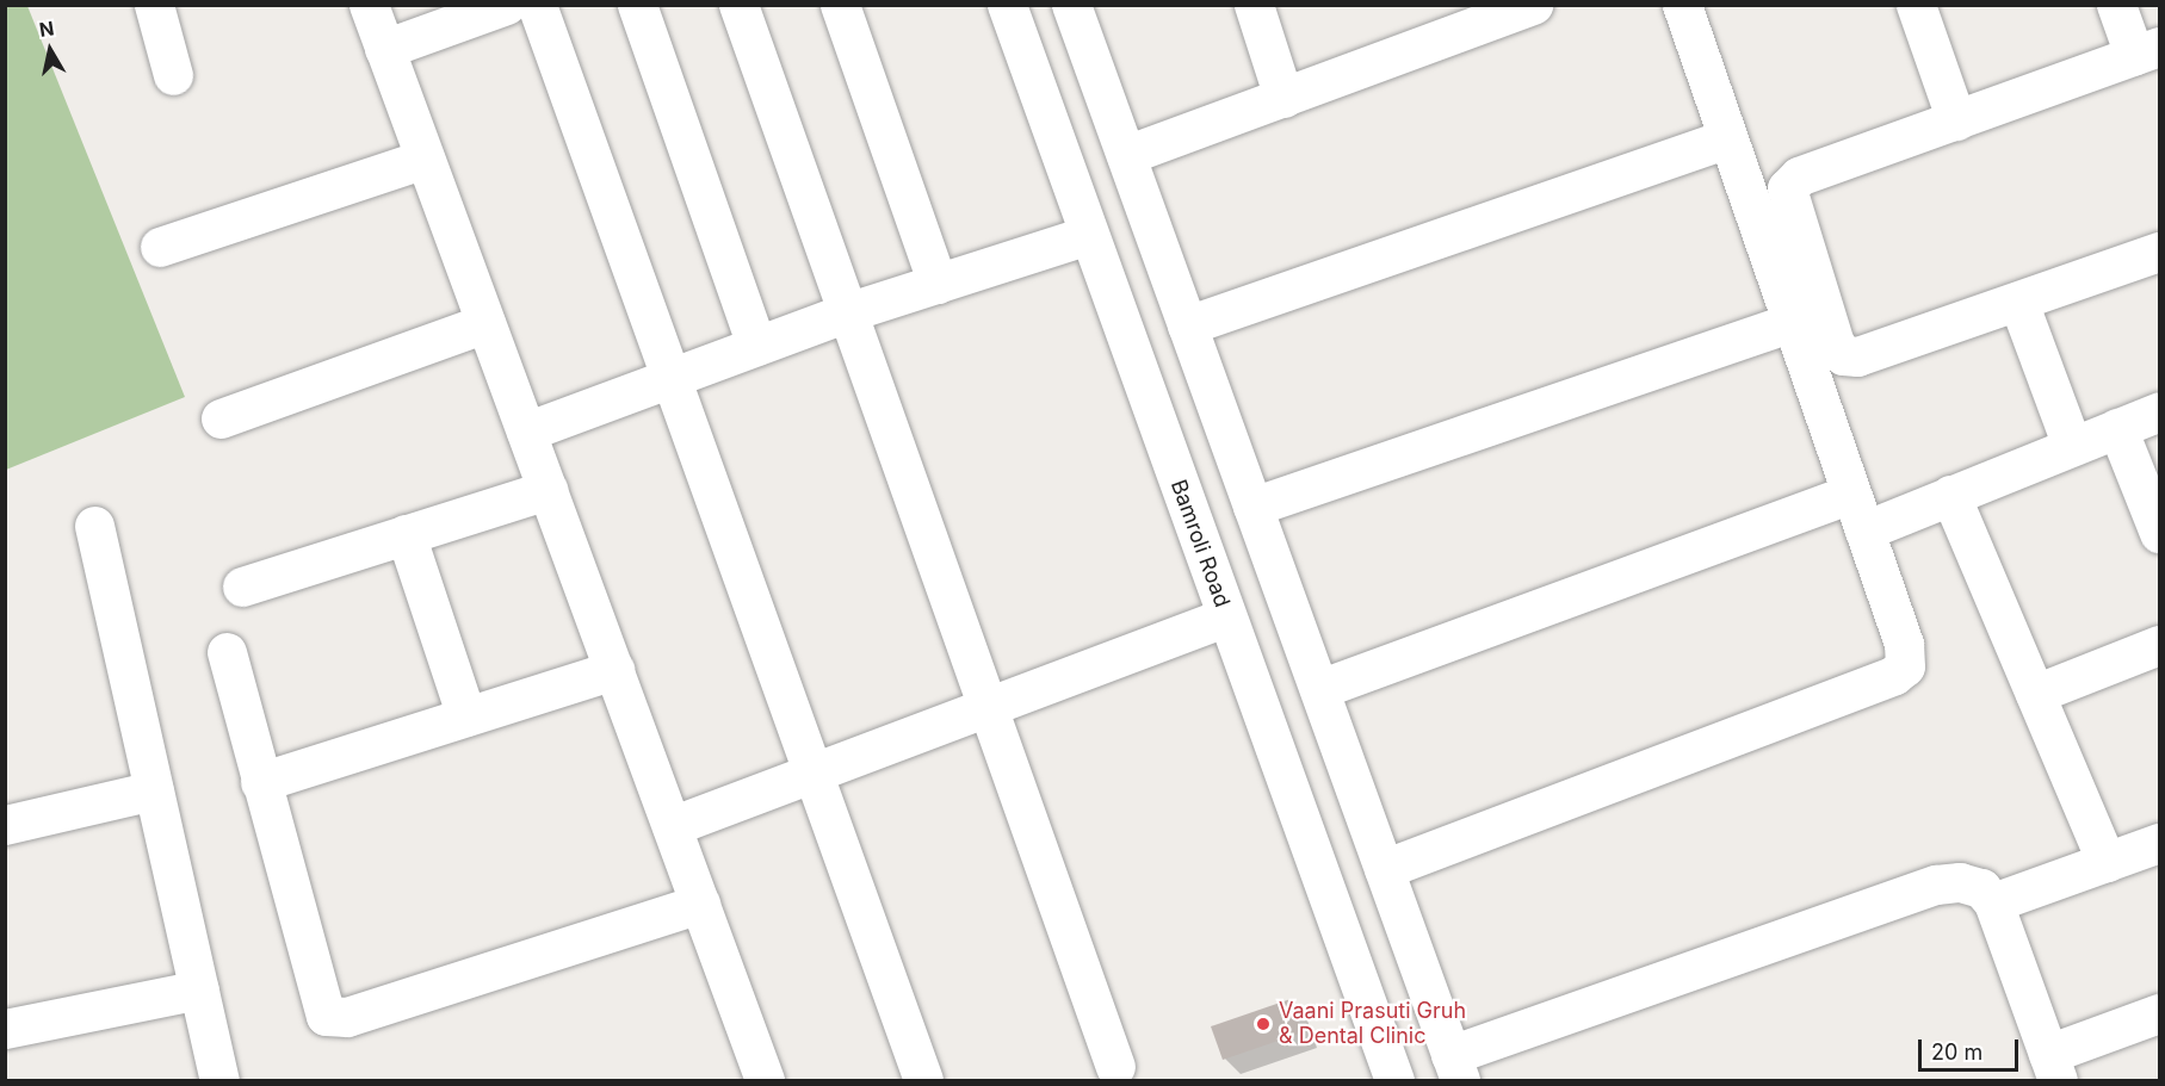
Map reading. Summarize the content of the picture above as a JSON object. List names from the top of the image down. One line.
{"streets":{"street":["Bamroli Road"]},"places":["Vaani Prasuti Gruh & Dental Clinic"],"scale_bar":"20 m","north":"top"}
